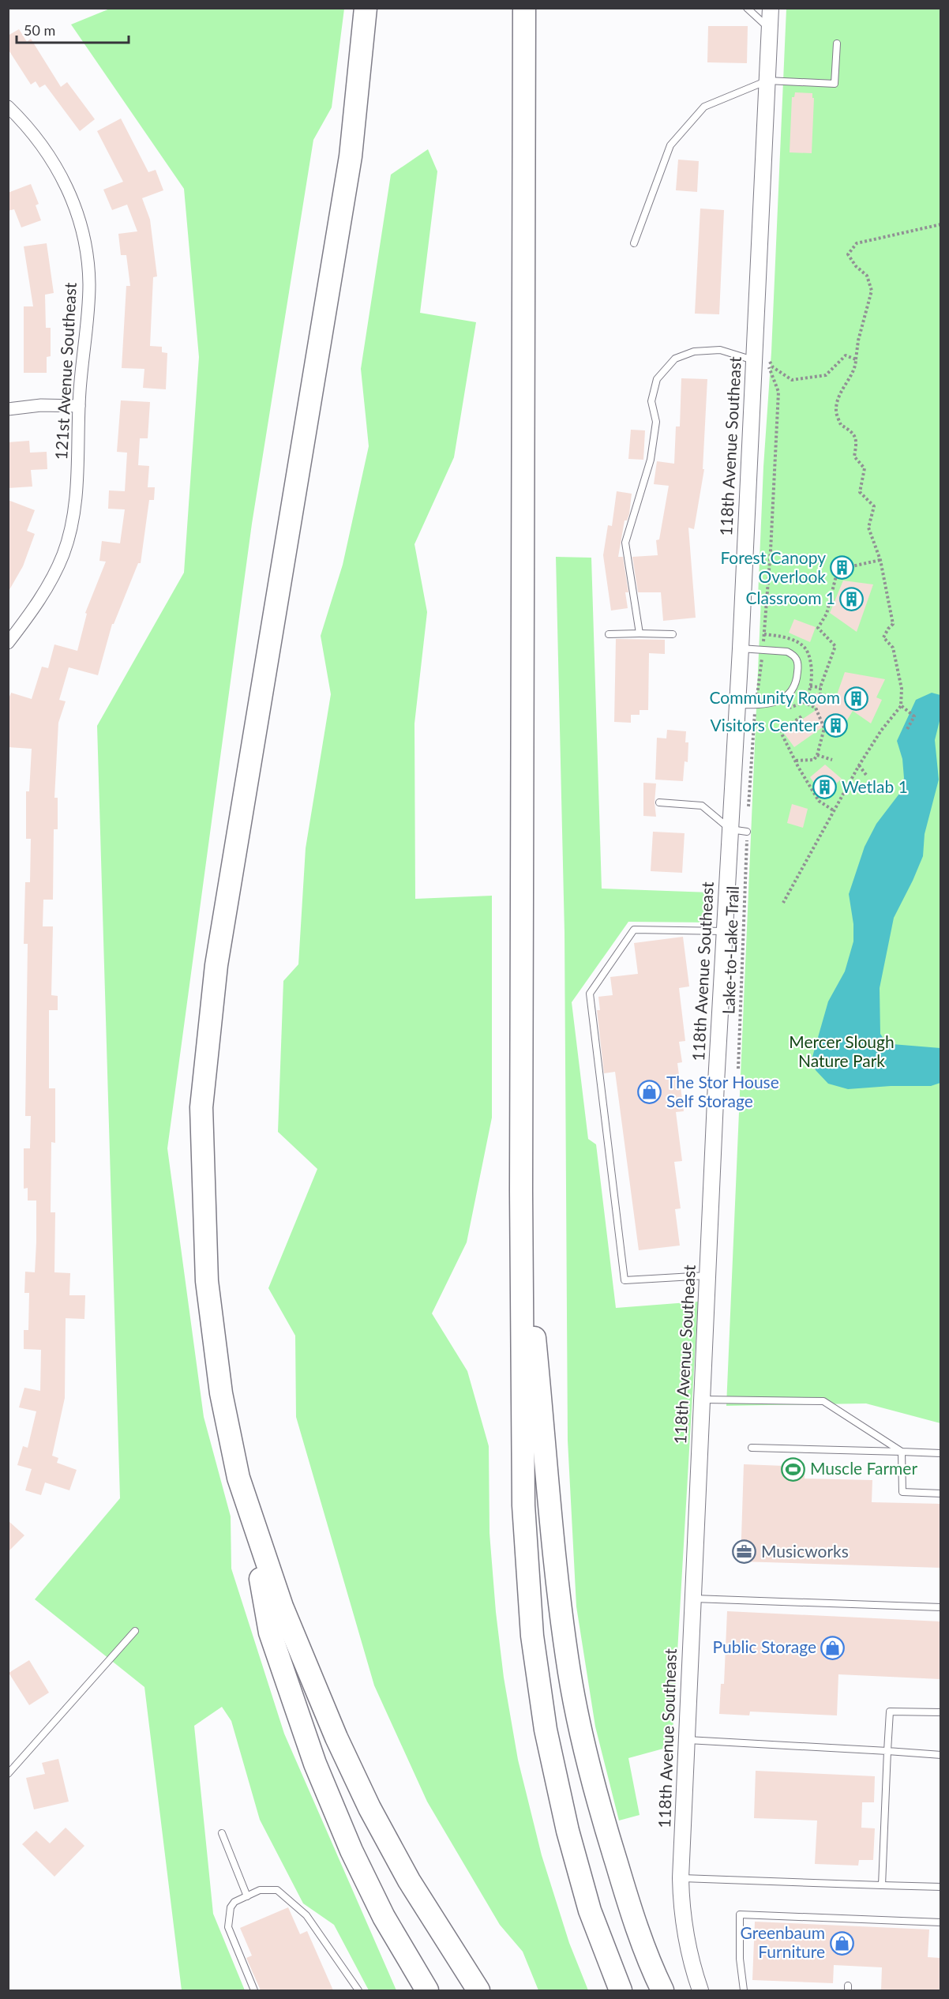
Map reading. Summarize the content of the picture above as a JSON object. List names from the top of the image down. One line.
{"streets":{"street":["121st Avenue Southeast","118th Avenue Southeast"],"path":["Lake-to-Lake Trail"]},"parks":["Mercer Slough Nature Park"],"places":{"building":["Forest Canopy Overlook","Classroom 1","Community Room","Visitors Center","Wetlab 1"],"shop":["The Stor House Self Storage","Public Storage","Greenbaum Furniture"],"sports":["Muscle Farmer"],"office":["Musicworks"]},"scale_bar":"50 m"}
